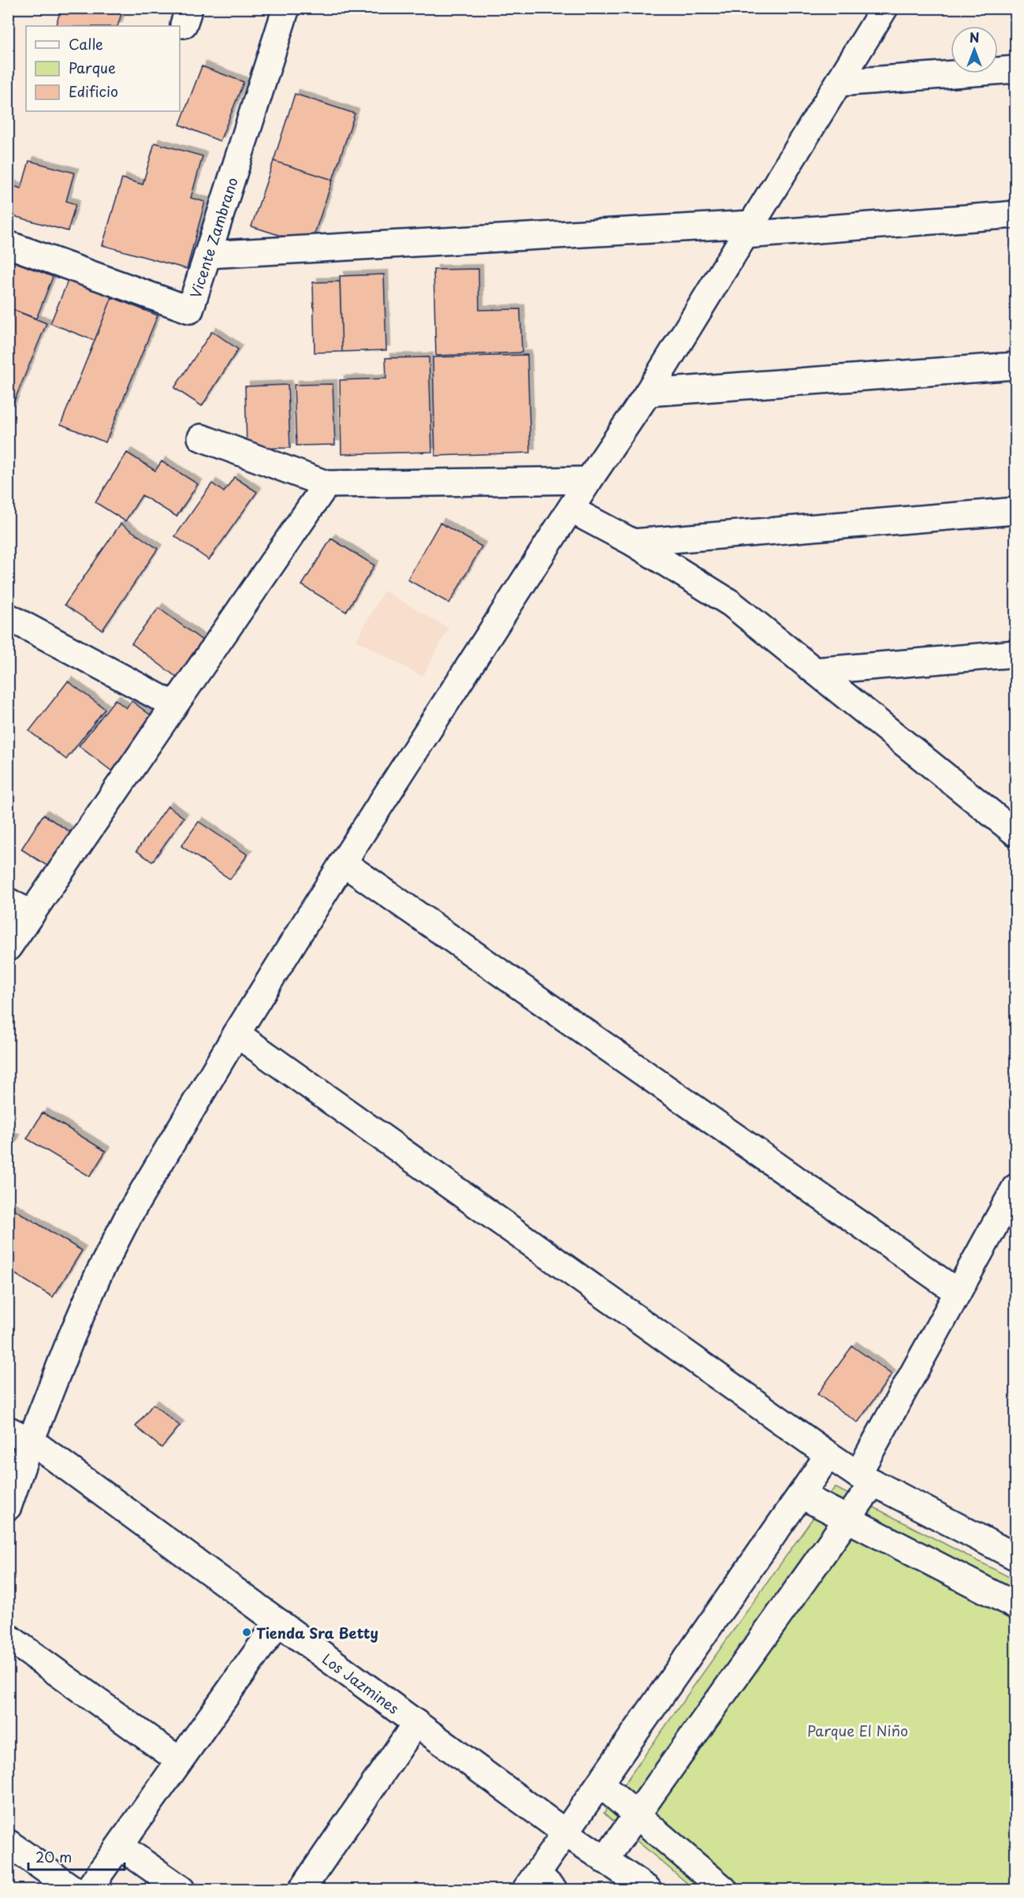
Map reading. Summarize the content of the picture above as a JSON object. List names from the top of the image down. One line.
{"streets":{"street":["Vicente Zambrano","Los Jazmines"]},"parks":["Parque El Niño"],"places":["Tienda Sra Betty"],"legend":["Calle","Parque","Edificio"],"scale_bar":"20 m","north":"top"}
